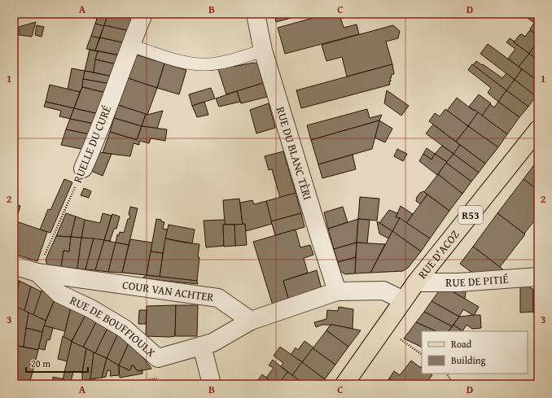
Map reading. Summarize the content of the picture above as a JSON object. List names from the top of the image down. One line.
{"streets":{"main road":["R53","RUE D'ACOZ"],"street":["RUELLE DU CURÉ","RUE DU BLANC TÈRI","RUE DE PITIÉ","COUR VAN ACHTER","RUE DE BOUFFIOULX"]},"crossings":[["RUELLE DU CURÉ","COUR VAN ACHTER"],["RUELLE DU CURÉ","RUE DE BOUFFIOULX"],["RUE D'ACOZ","RUE DE PITIÉ"],["COUR VAN ACHTER","RUE DE BOUFFIOULX"]],"legend":["Road","Building"],"scale_bar":"20 m","grid":{"columns":["A","B","C","D"],"rows":["1","2","3"]}}
